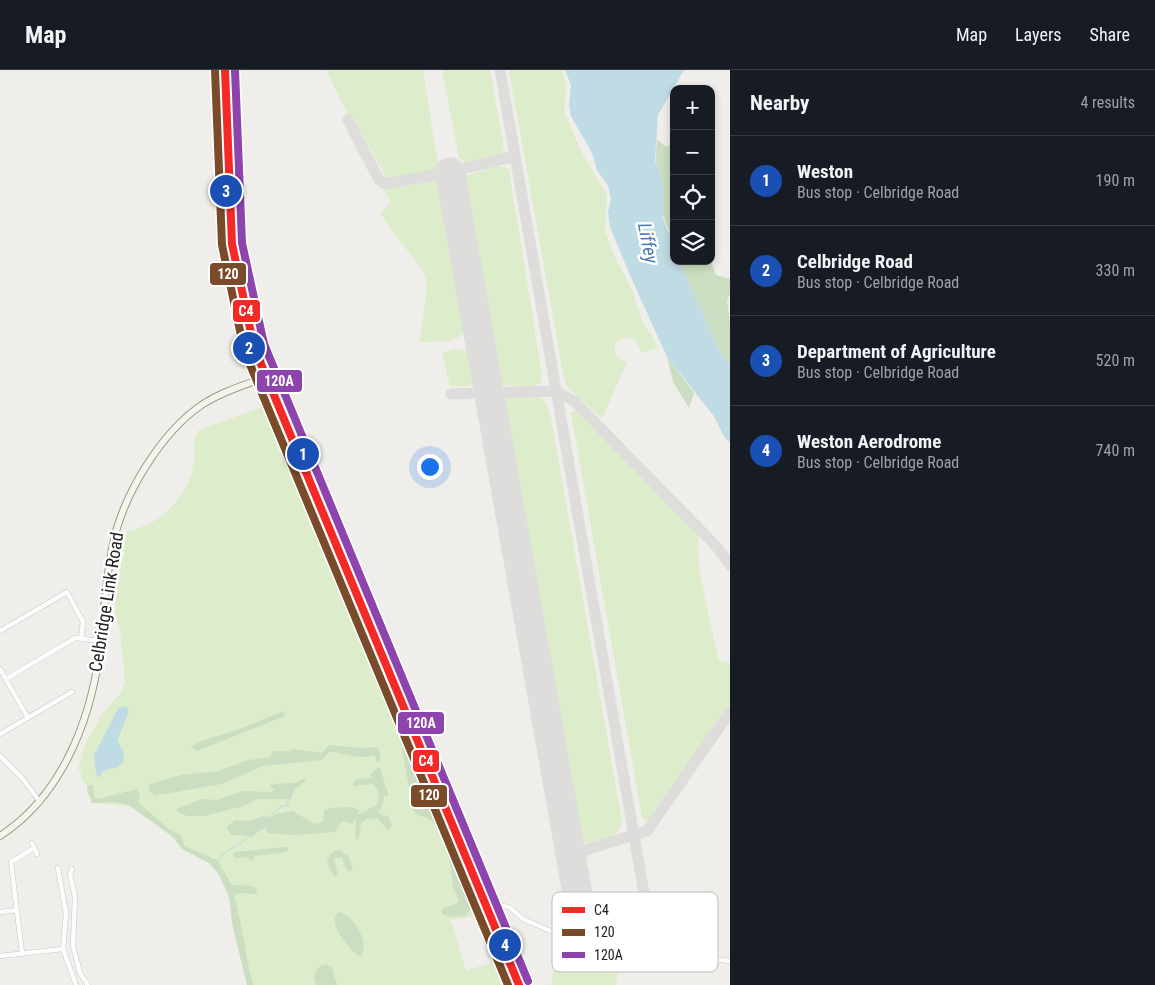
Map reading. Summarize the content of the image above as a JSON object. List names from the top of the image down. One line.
{"streets":{"main road":["Celbridge Link Road"]},"water":["Liffey"],"lines":["transit line C4","transit line 120","transit line 120A"],"legend":["C4","120","120A"],"page":{"header":"Map","nav":["Map","Layers","Share"],"heading":["Nearby","4 results"],"map_buttons":["+","−"],"list":[{"mark":"1","name":"Weston","note":"Bus stop · Celbridge Road","value":"190 m"},{"mark":"2","name":"Celbridge Road","note":"Bus stop · Celbridge Road","value":"330 m"},{"mark":"3","name":"Department of Agriculture","note":"Bus stop · Celbridge Road","value":"520 m"},{"mark":"4","name":"Weston Aerodrome","note":"Bus stop · Celbridge Road","value":"740 m"}],"pins":["3","2","1","4"]}}
